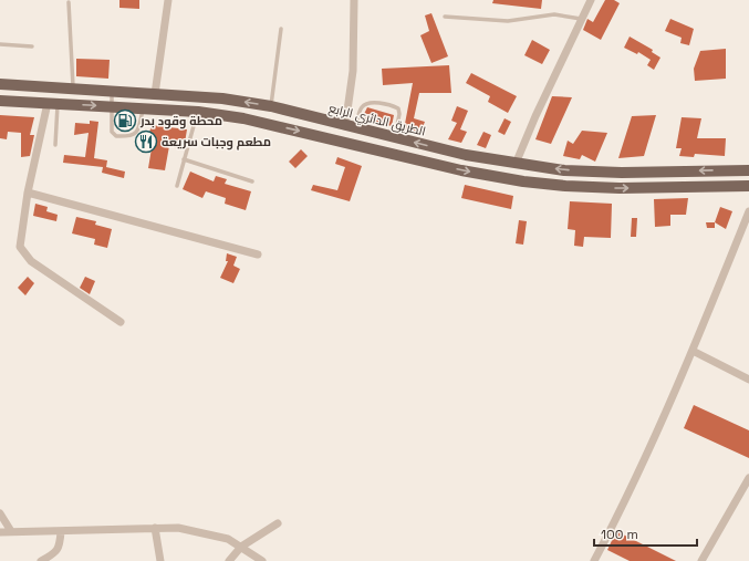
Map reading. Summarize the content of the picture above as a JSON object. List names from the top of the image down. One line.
{"streets":{"main road":["الطريق الدائري الرابع"]},"places":{"fuel station":["محطة وقود بدر"],"restaurant":["مطعم وجبات سريعة"]},"scale_bar":"100 m"}
